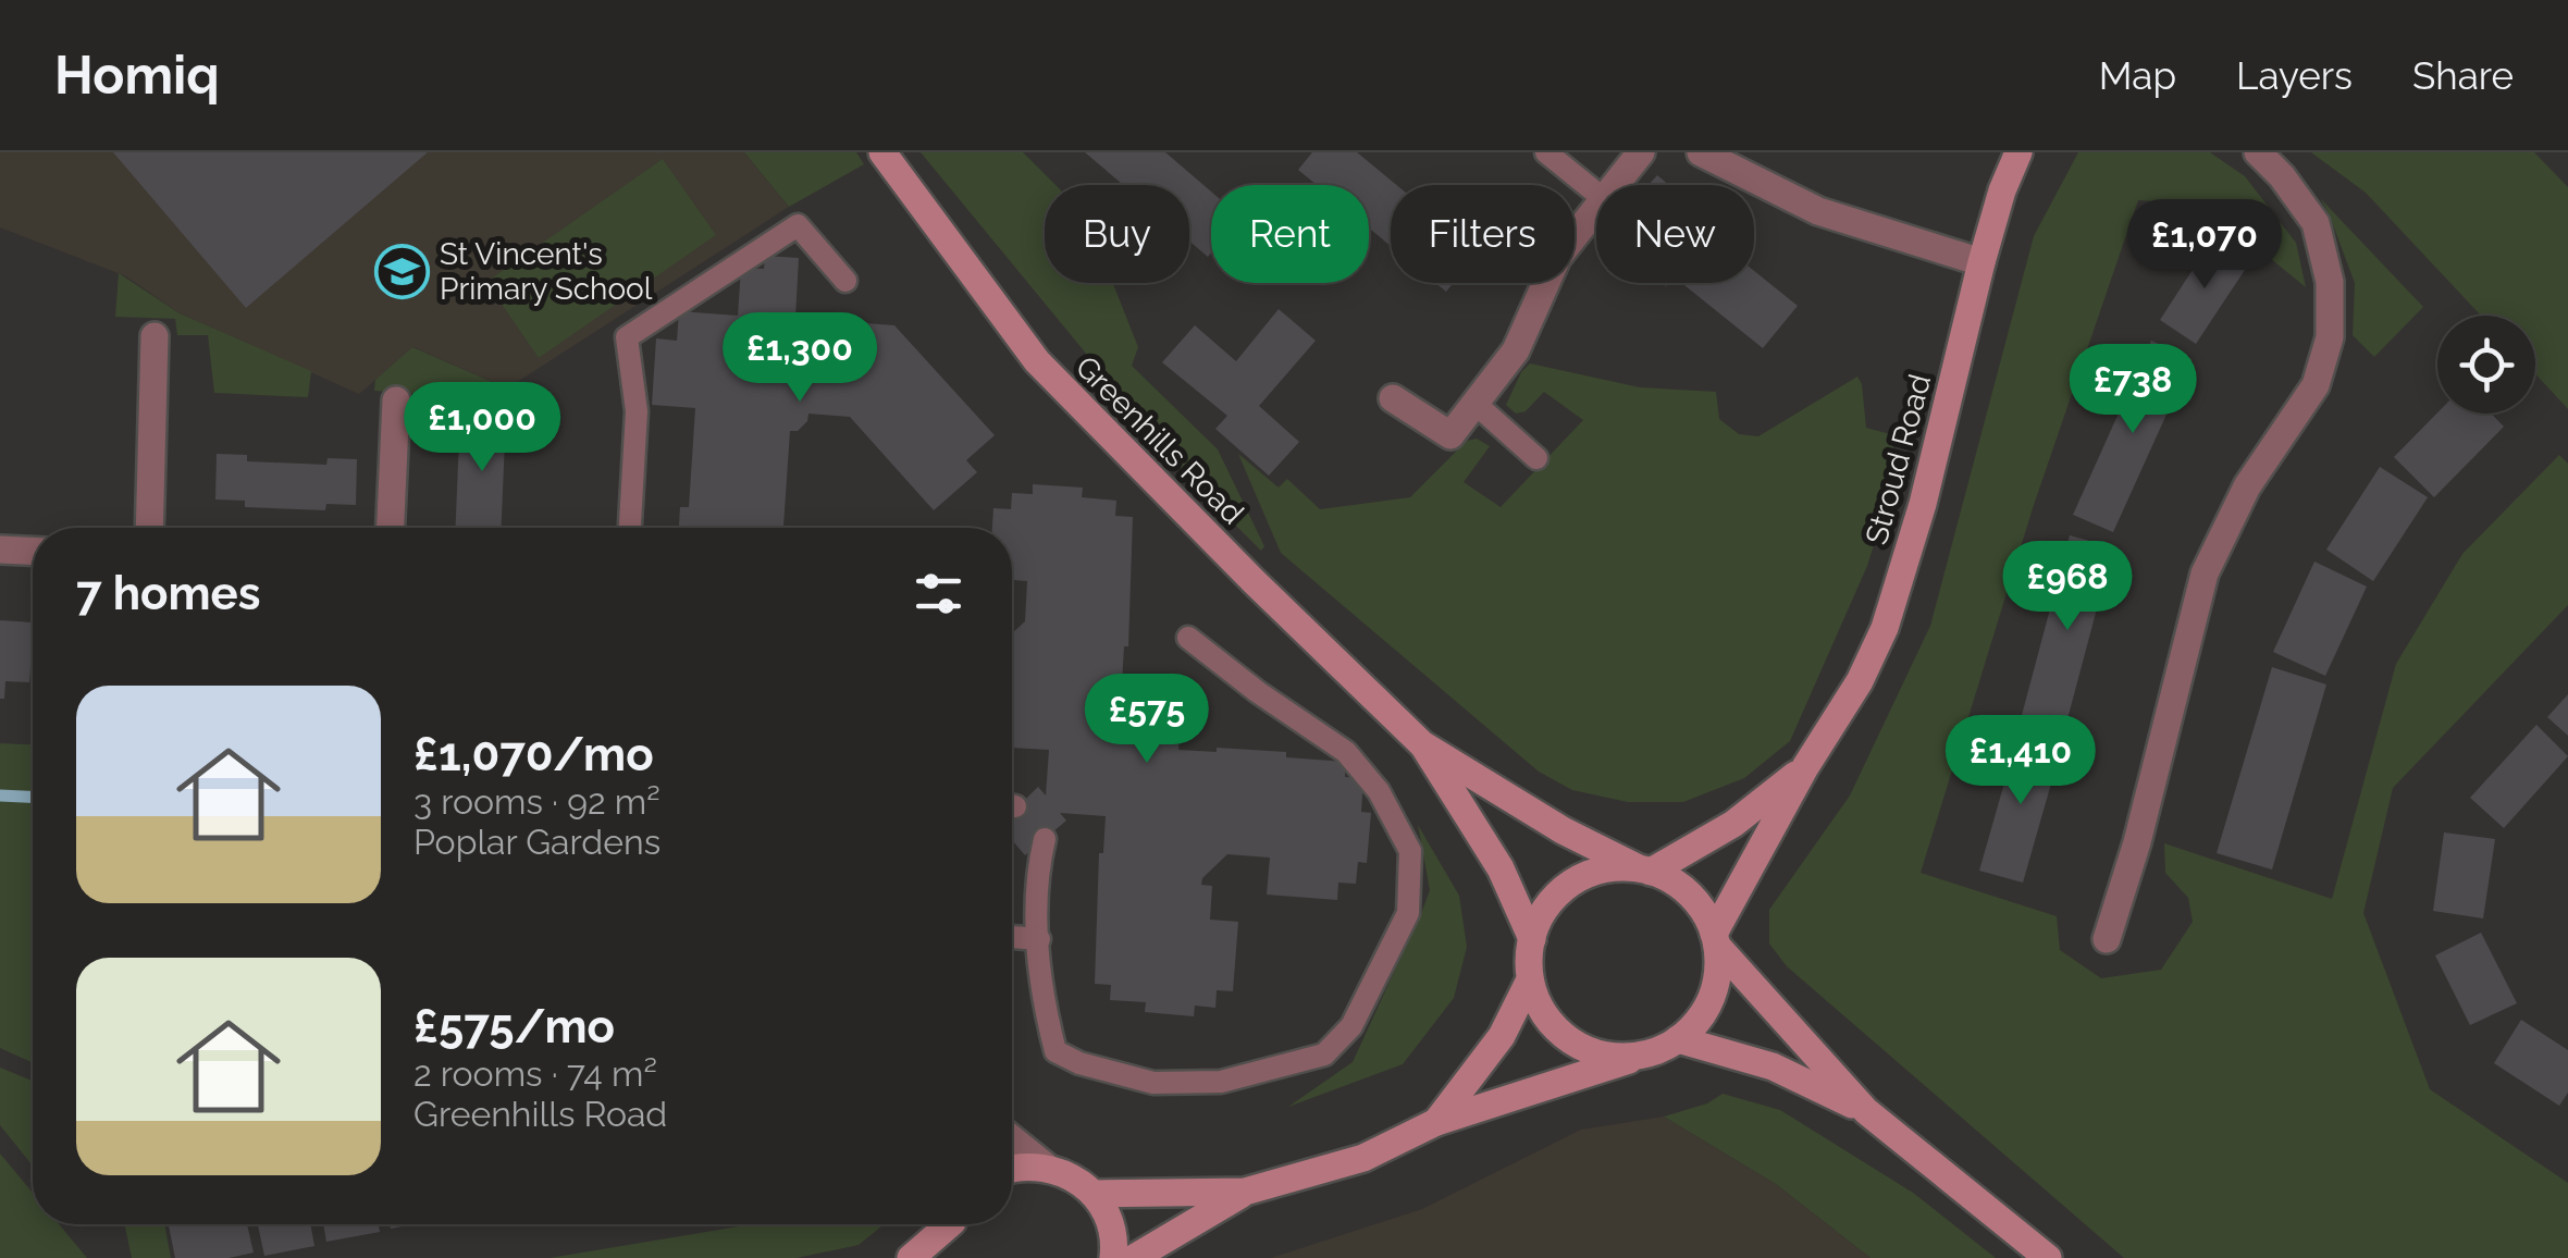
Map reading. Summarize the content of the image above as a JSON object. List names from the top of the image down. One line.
{"streets":{"street":["Greenhills Road","Stroud Road"]},"crossings":[["Greenhills Road","Stroud Road"]],"places":{"school or university":["St Vincent's Primary School"]},"page":{"header":"Homiq","nav":["Map","Layers","Share"],"chip":["Buy","Rent","Filters","New"],"price":["£1,070","£1,300","£738","£1,000","£968","£575","£1,410"],"heading":"7 homes","list":[{"name":"£1,070/mo","note":"3 rooms · 92 m² · Poplar Gardens"},{"name":"£575/mo","note":"2 rooms · 74 m² · Greenhills Road"}]}}
